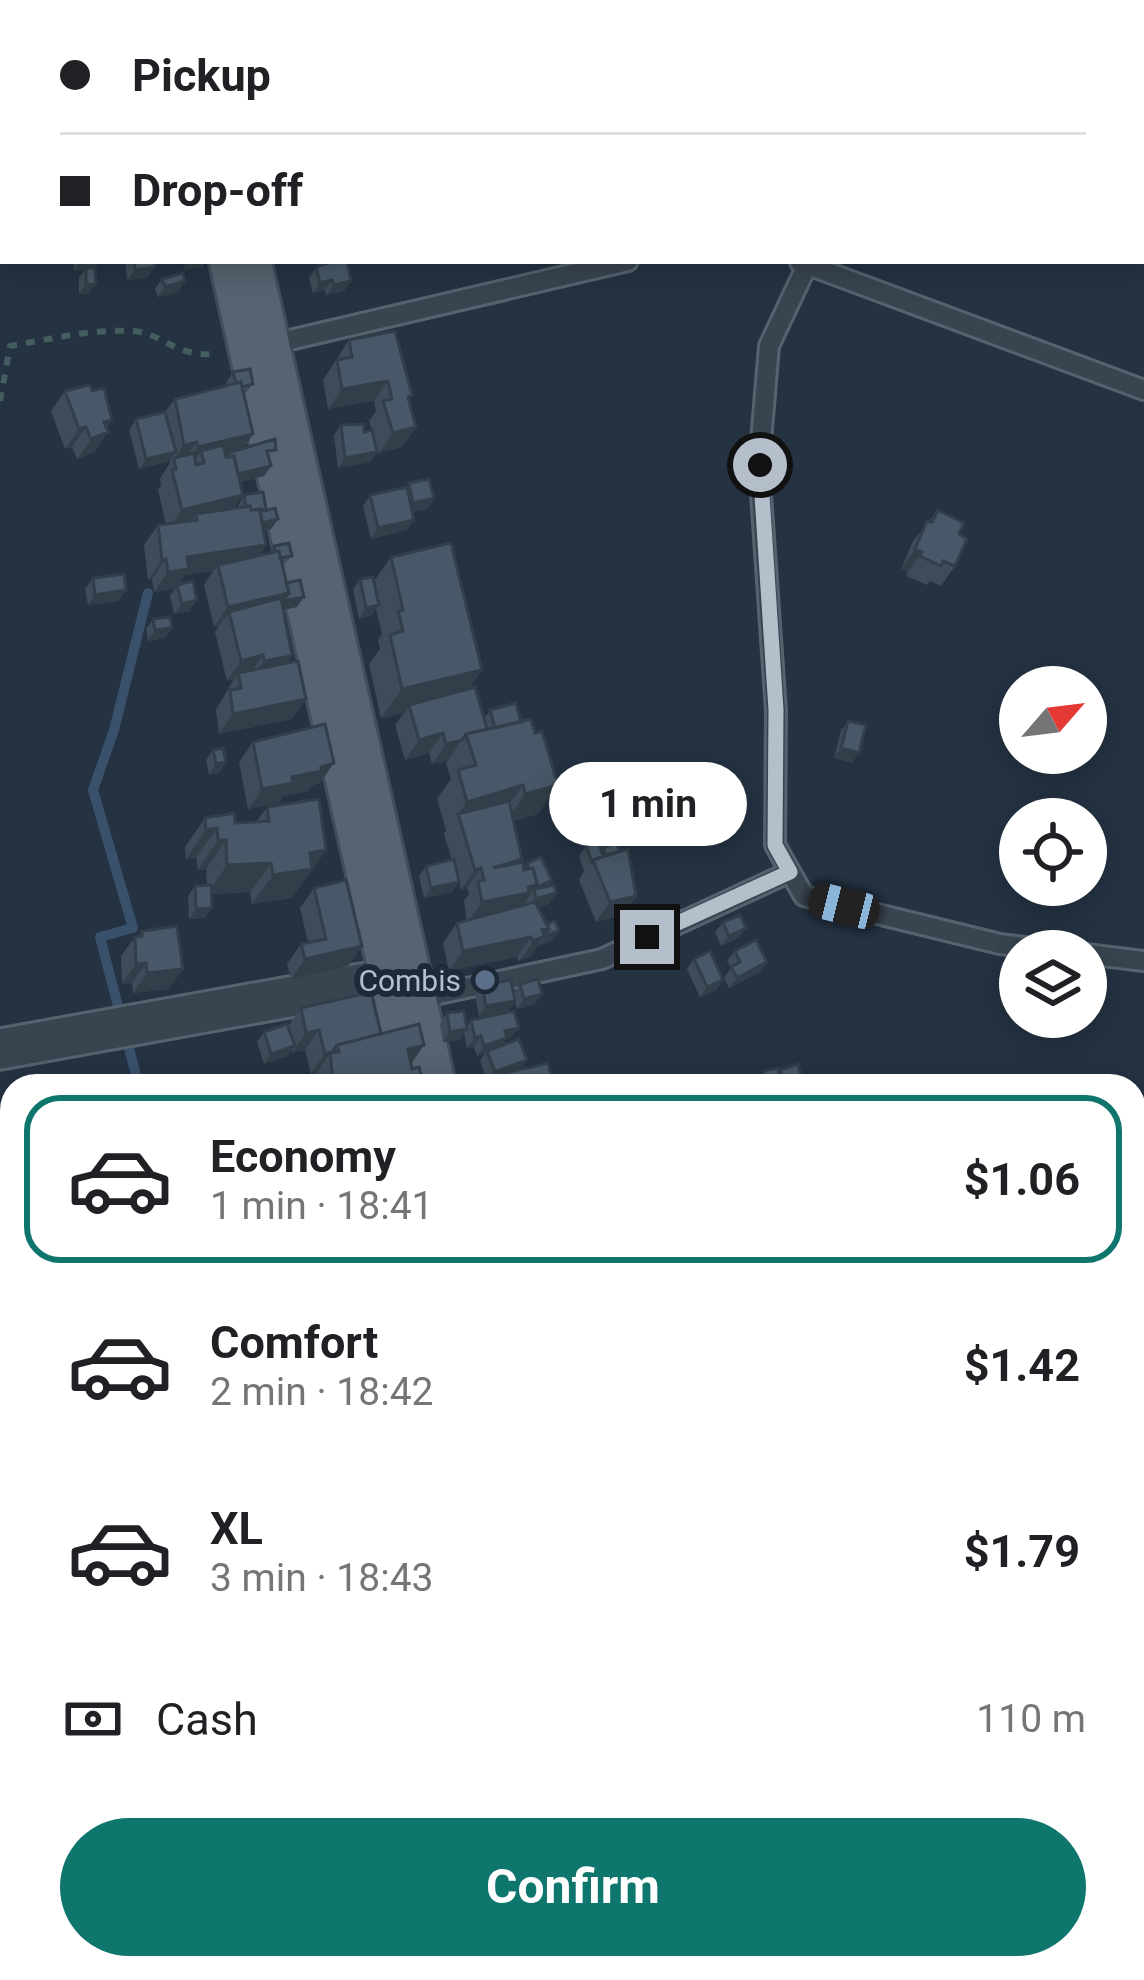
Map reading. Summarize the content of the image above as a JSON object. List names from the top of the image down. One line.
{"places":["Combis"],"north":"top right","page":{"banner":["Pickup","Drop-off"],"bubble":"1 min","list":[{"name":"Economy","note":"1 min · 18:41","value":"$1.06"},{"name":"Comfort","note":"2 min · 18:42","value":"$1.42"},{"name":"XL","note":"3 min · 18:43","value":"$1.79"}],"pay":["Cash","110 m"],"buttons":"Confirm"}}
